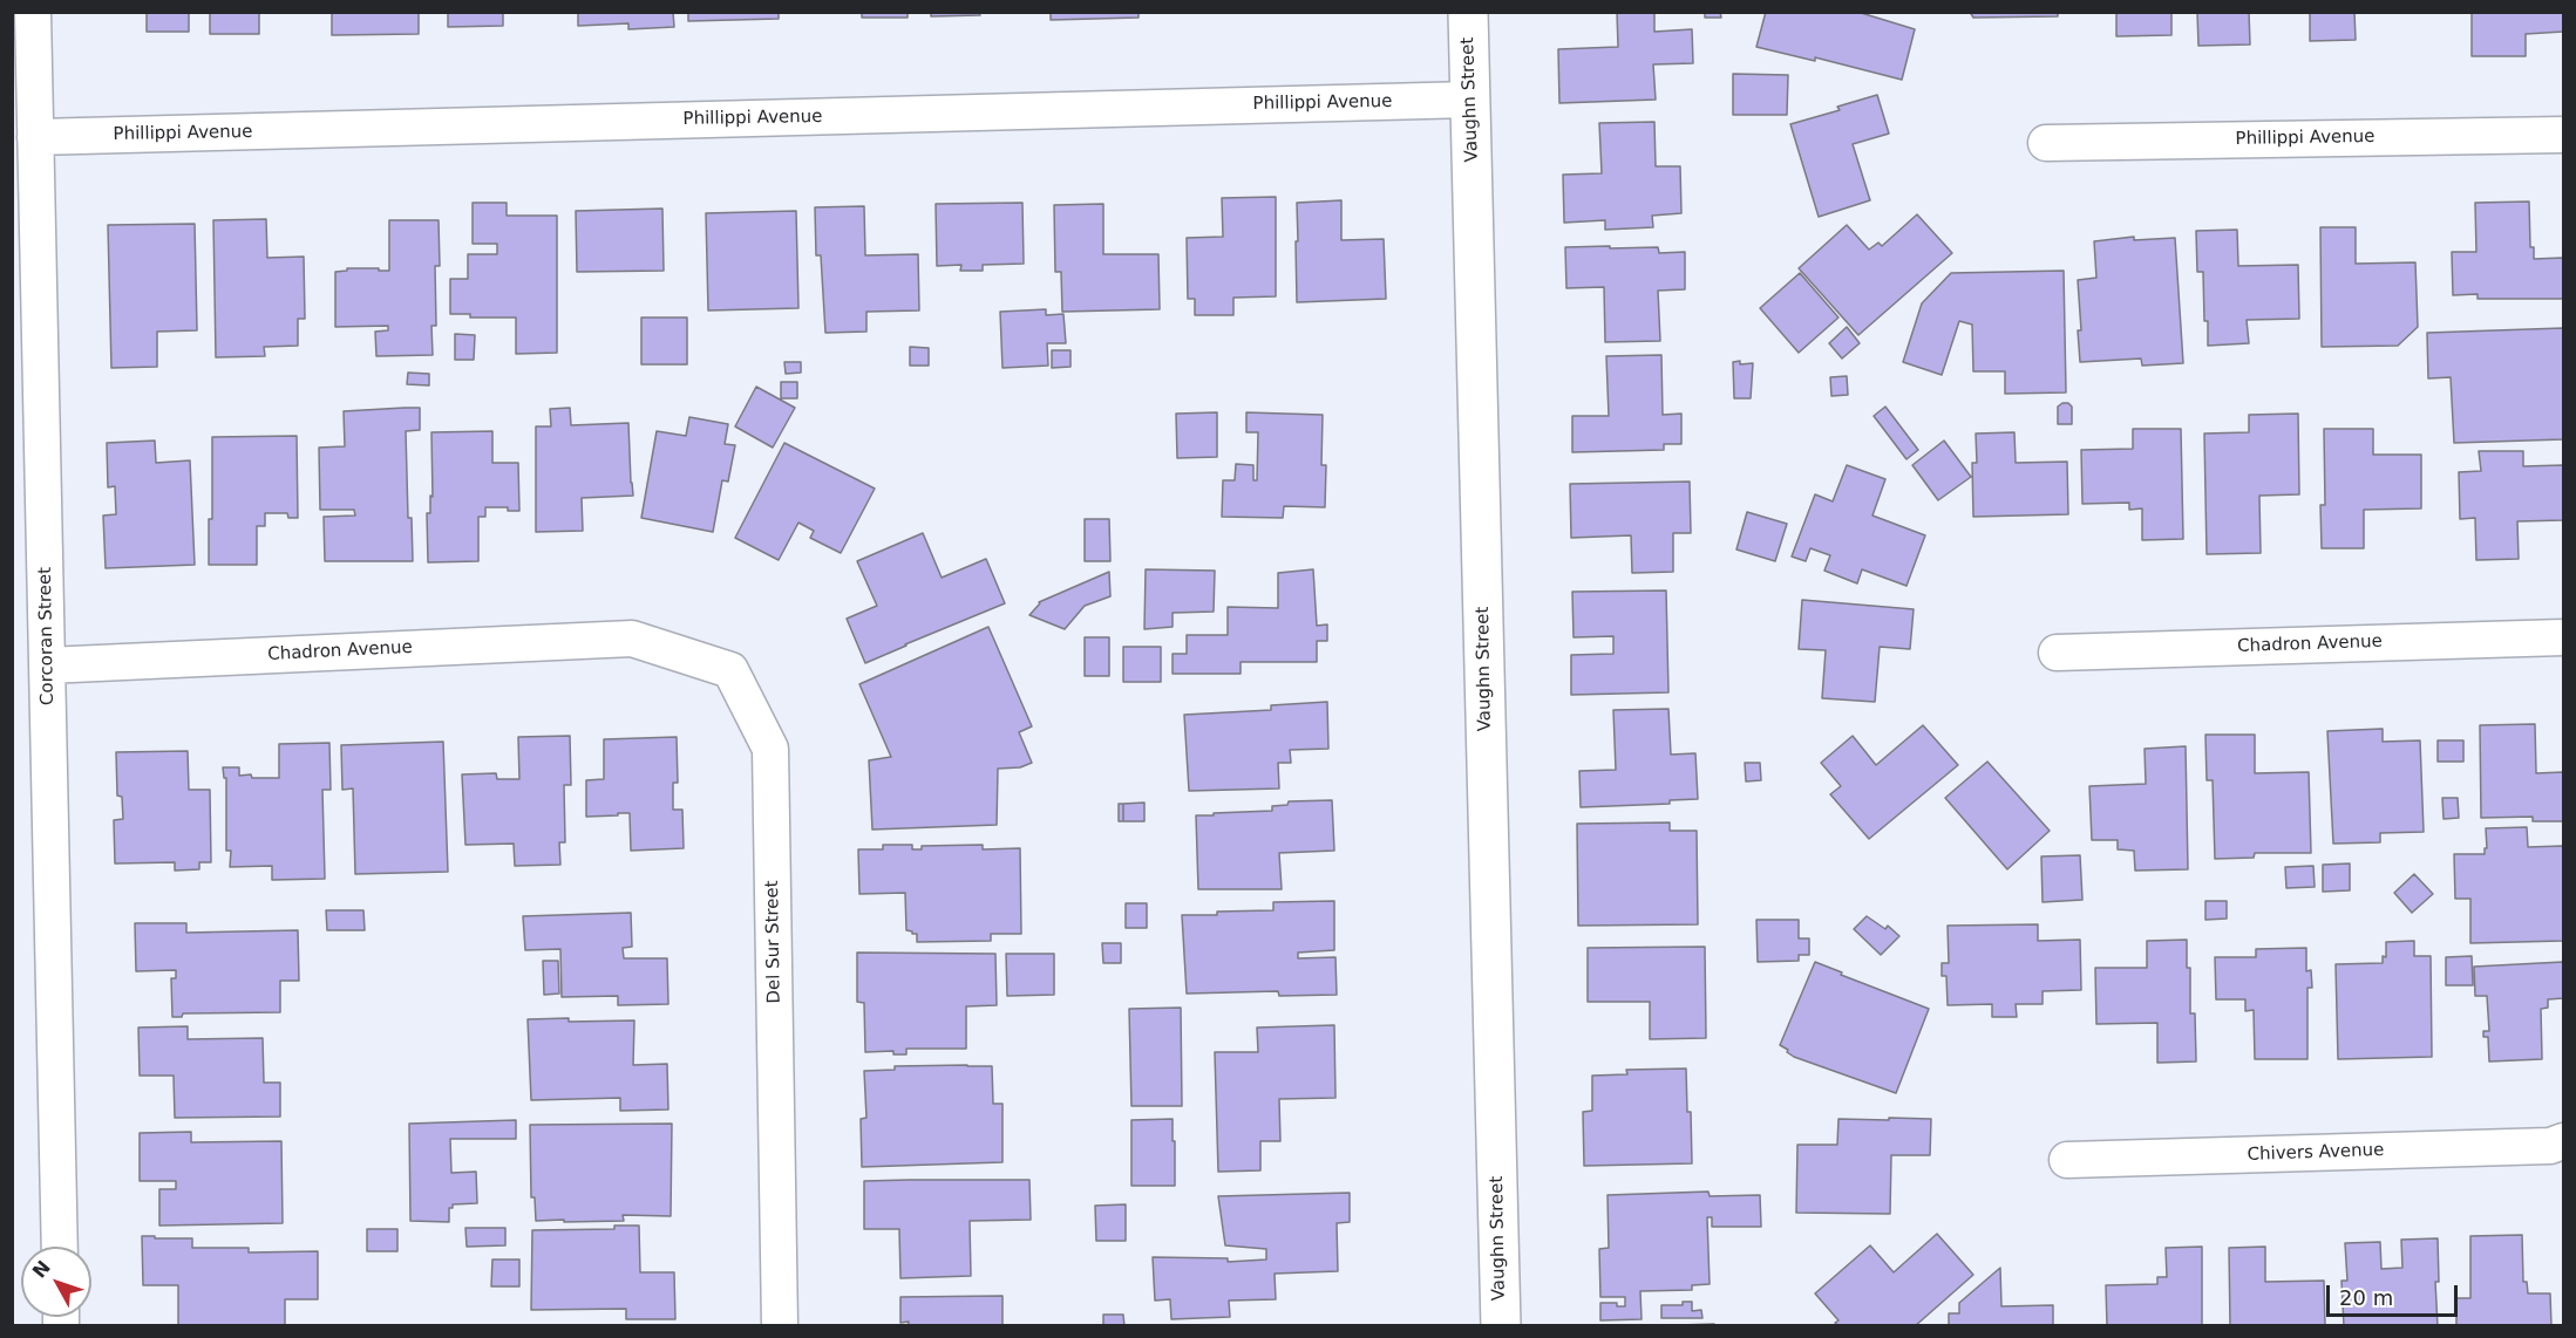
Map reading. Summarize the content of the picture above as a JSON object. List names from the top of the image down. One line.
{"streets":{"street":["Vaughn Street","Phillippi Avenue","Corcoran Street","Chadron Avenue","Del Sur Street","Chivers Avenue"]},"crossings":[["Vaughn Street","Phillippi Avenue"],["Phillippi Avenue","Corcoran Street"],["Corcoran Street","Chadron Avenue"],["Chadron Avenue","Del Sur Street"]],"scale_bar":"20 m","north":"top left"}
